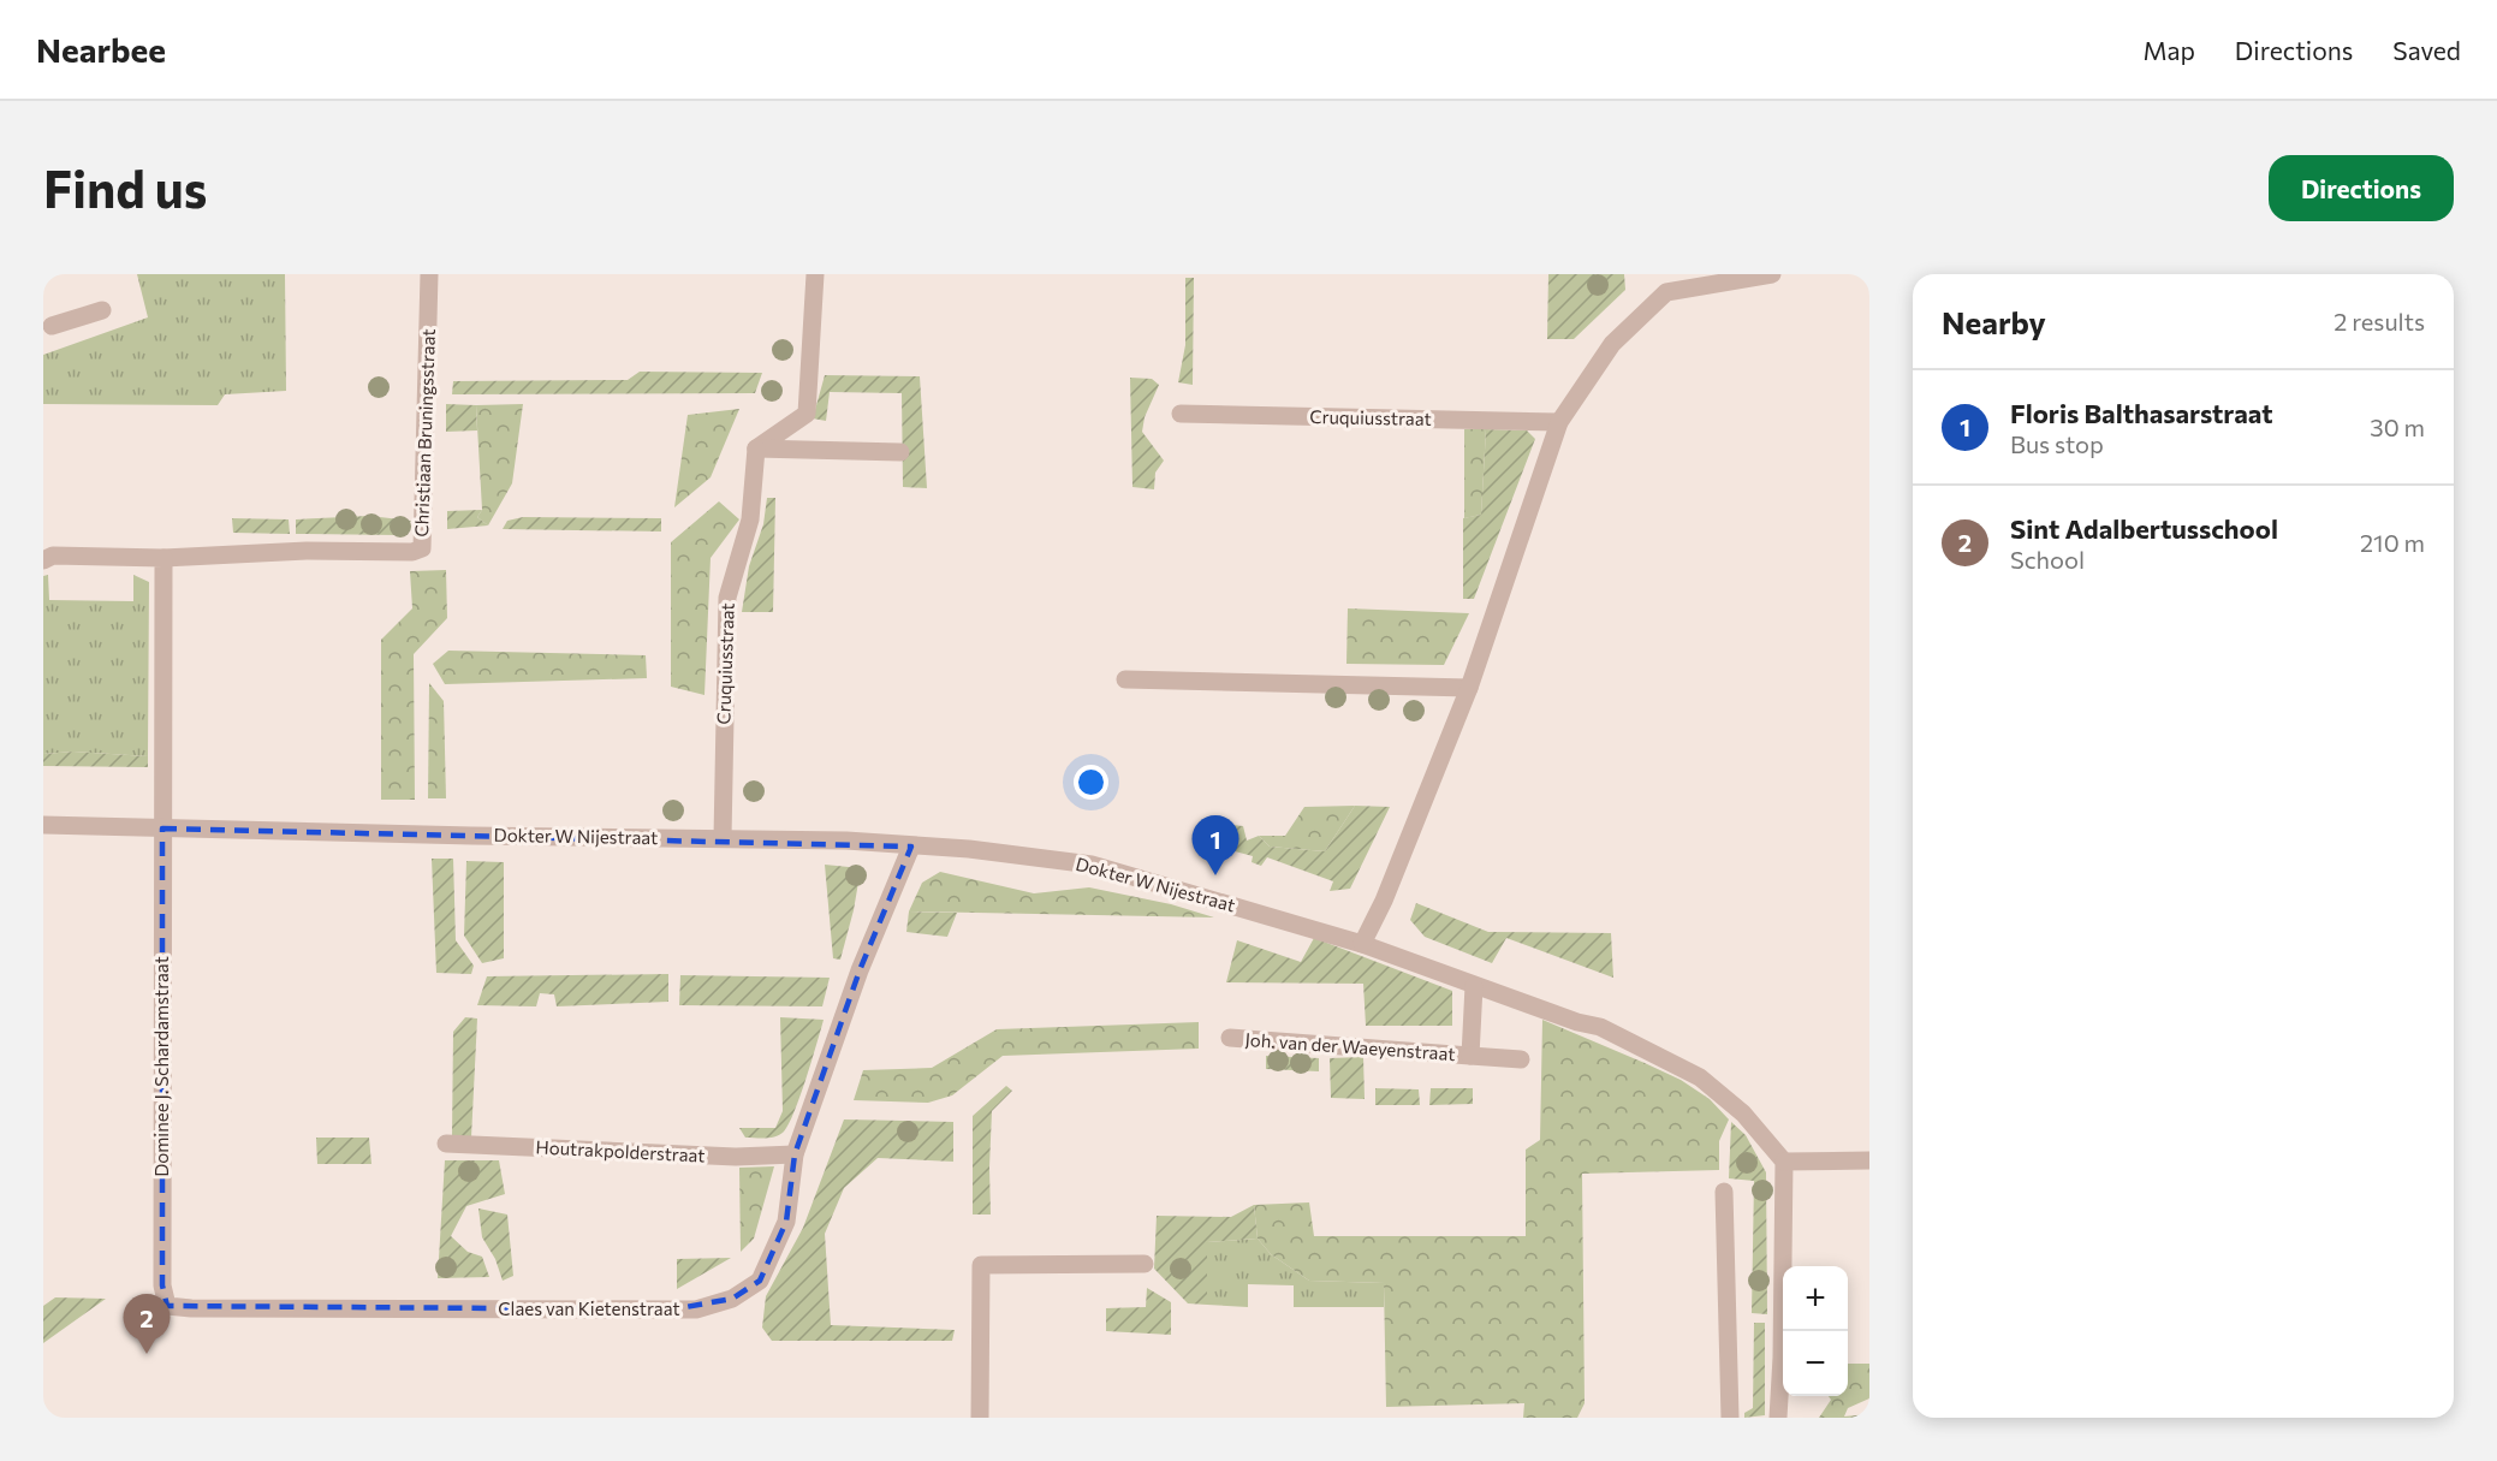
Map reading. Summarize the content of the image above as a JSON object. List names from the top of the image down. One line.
{"streets":{"street":["Cruquiusstraat","Christiaan Bruningsstraat","Dokter W Nijestraat","Joh. van der Waeyenstraat","Dominee J. Schardamstraat","Houtrakpolderstraat","Claes van Kietenstraat"]},"crossings":[["Cruquiusstraat","Dokter W Nijestraat"],["Dokter W Nijestraat","Joh. van der Waeyenstraat"],["Dokter W Nijestraat","Dominee J. Schardamstraat"],["Dokter W Nijestraat","Claes van Kietenstraat"],["Dominee J. Schardamstraat","Claes van Kietenstraat"],["Houtrakpolderstraat","Claes van Kietenstraat"]],"page":{"header":"Nearbee","nav":["Map","Directions","Saved"],"buttons":"Directions","title":"Find us","heading":["Nearby","2 results"],"list":[{"mark":"1","name":"Floris Balthasarstraat","note":"Bus stop","value":"30 m"},{"mark":"2","name":"Sint Adalbertusschool","note":"School","value":"210 m"}],"pins":["1","2"],"map_buttons":["+","−"]}}
